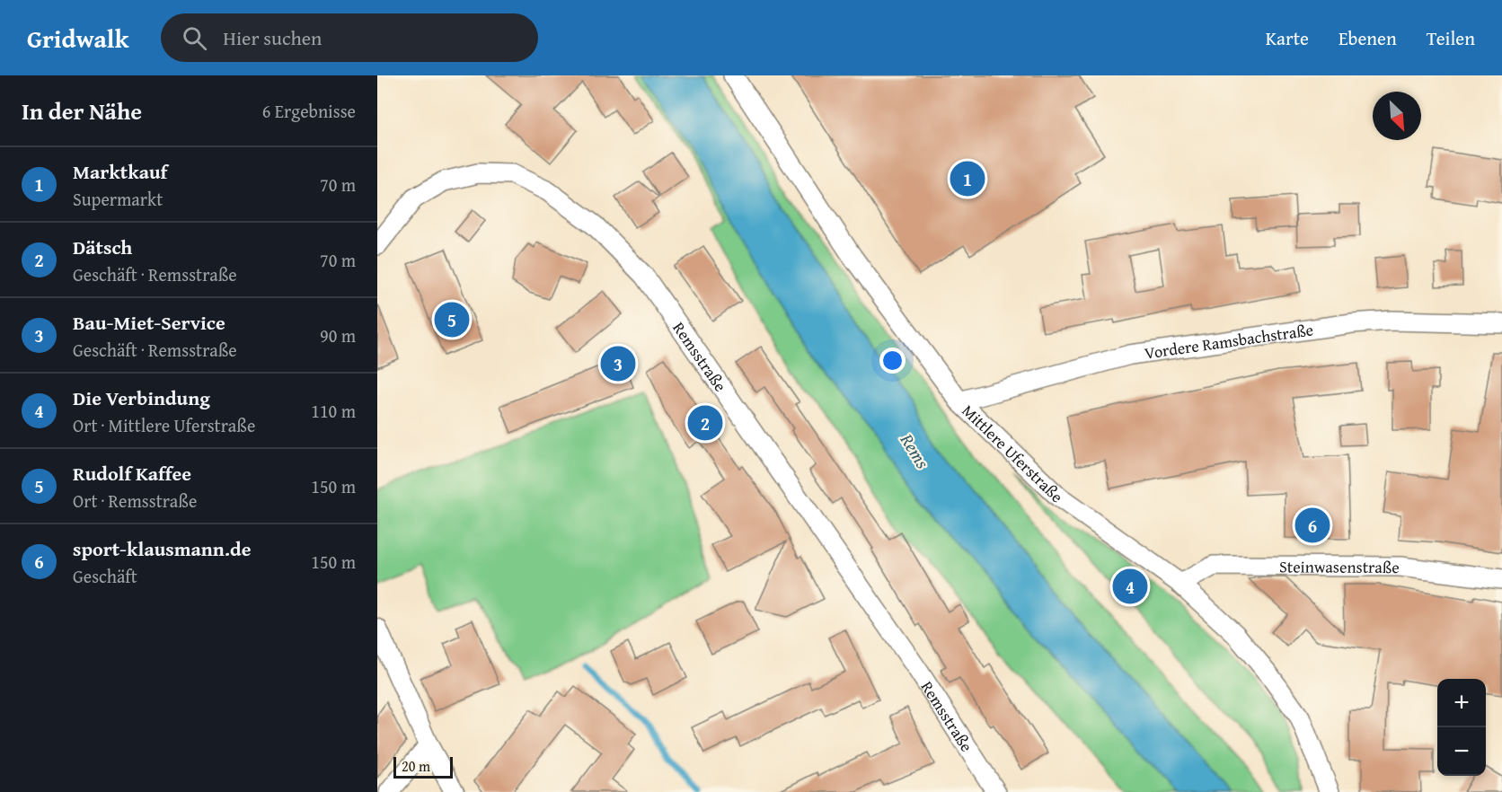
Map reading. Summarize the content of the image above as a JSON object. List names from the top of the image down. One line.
{"streets":{"street":["Vordere Ramsbachstraße","Remsstraße","Mittlere Uferstraße","Steinwasenstraße"]},"crossings":[["Vordere Ramsbachstraße","Mittlere Uferstraße"],["Mittlere Uferstraße","Steinwasenstraße"]],"water":["Rems"],"scale_bar":"20 m","north":"bottom right","page":{"header":"Gridwalk","search":"Hier suchen","nav":["Karte","Ebenen","Teilen"],"heading":["In der Nähe","6 Ergebnisse"],"list":[{"mark":"1","name":"Marktkauf","note":"Supermarkt","value":"70 m"},{"mark":"2","name":"Dätsch","note":"Geschäft · Remsstraße","value":"70 m"},{"mark":"3","name":"Bau-Miet-Service","note":"Geschäft · Remsstraße","value":"90 m"},{"mark":"4","name":"Die Verbindung","note":"Ort · Mittlere Uferstraße","value":"110 m"},{"mark":"5","name":"Rudolf Kaffee","note":"Ort · Remsstraße","value":"150 m"},{"mark":"6","name":"sport-klausmann.de","note":"Geschäft","value":"150 m"}],"pins":["1","5","3","2","6","4"],"map_buttons":["+","−"],"scale":"20 m"}}
